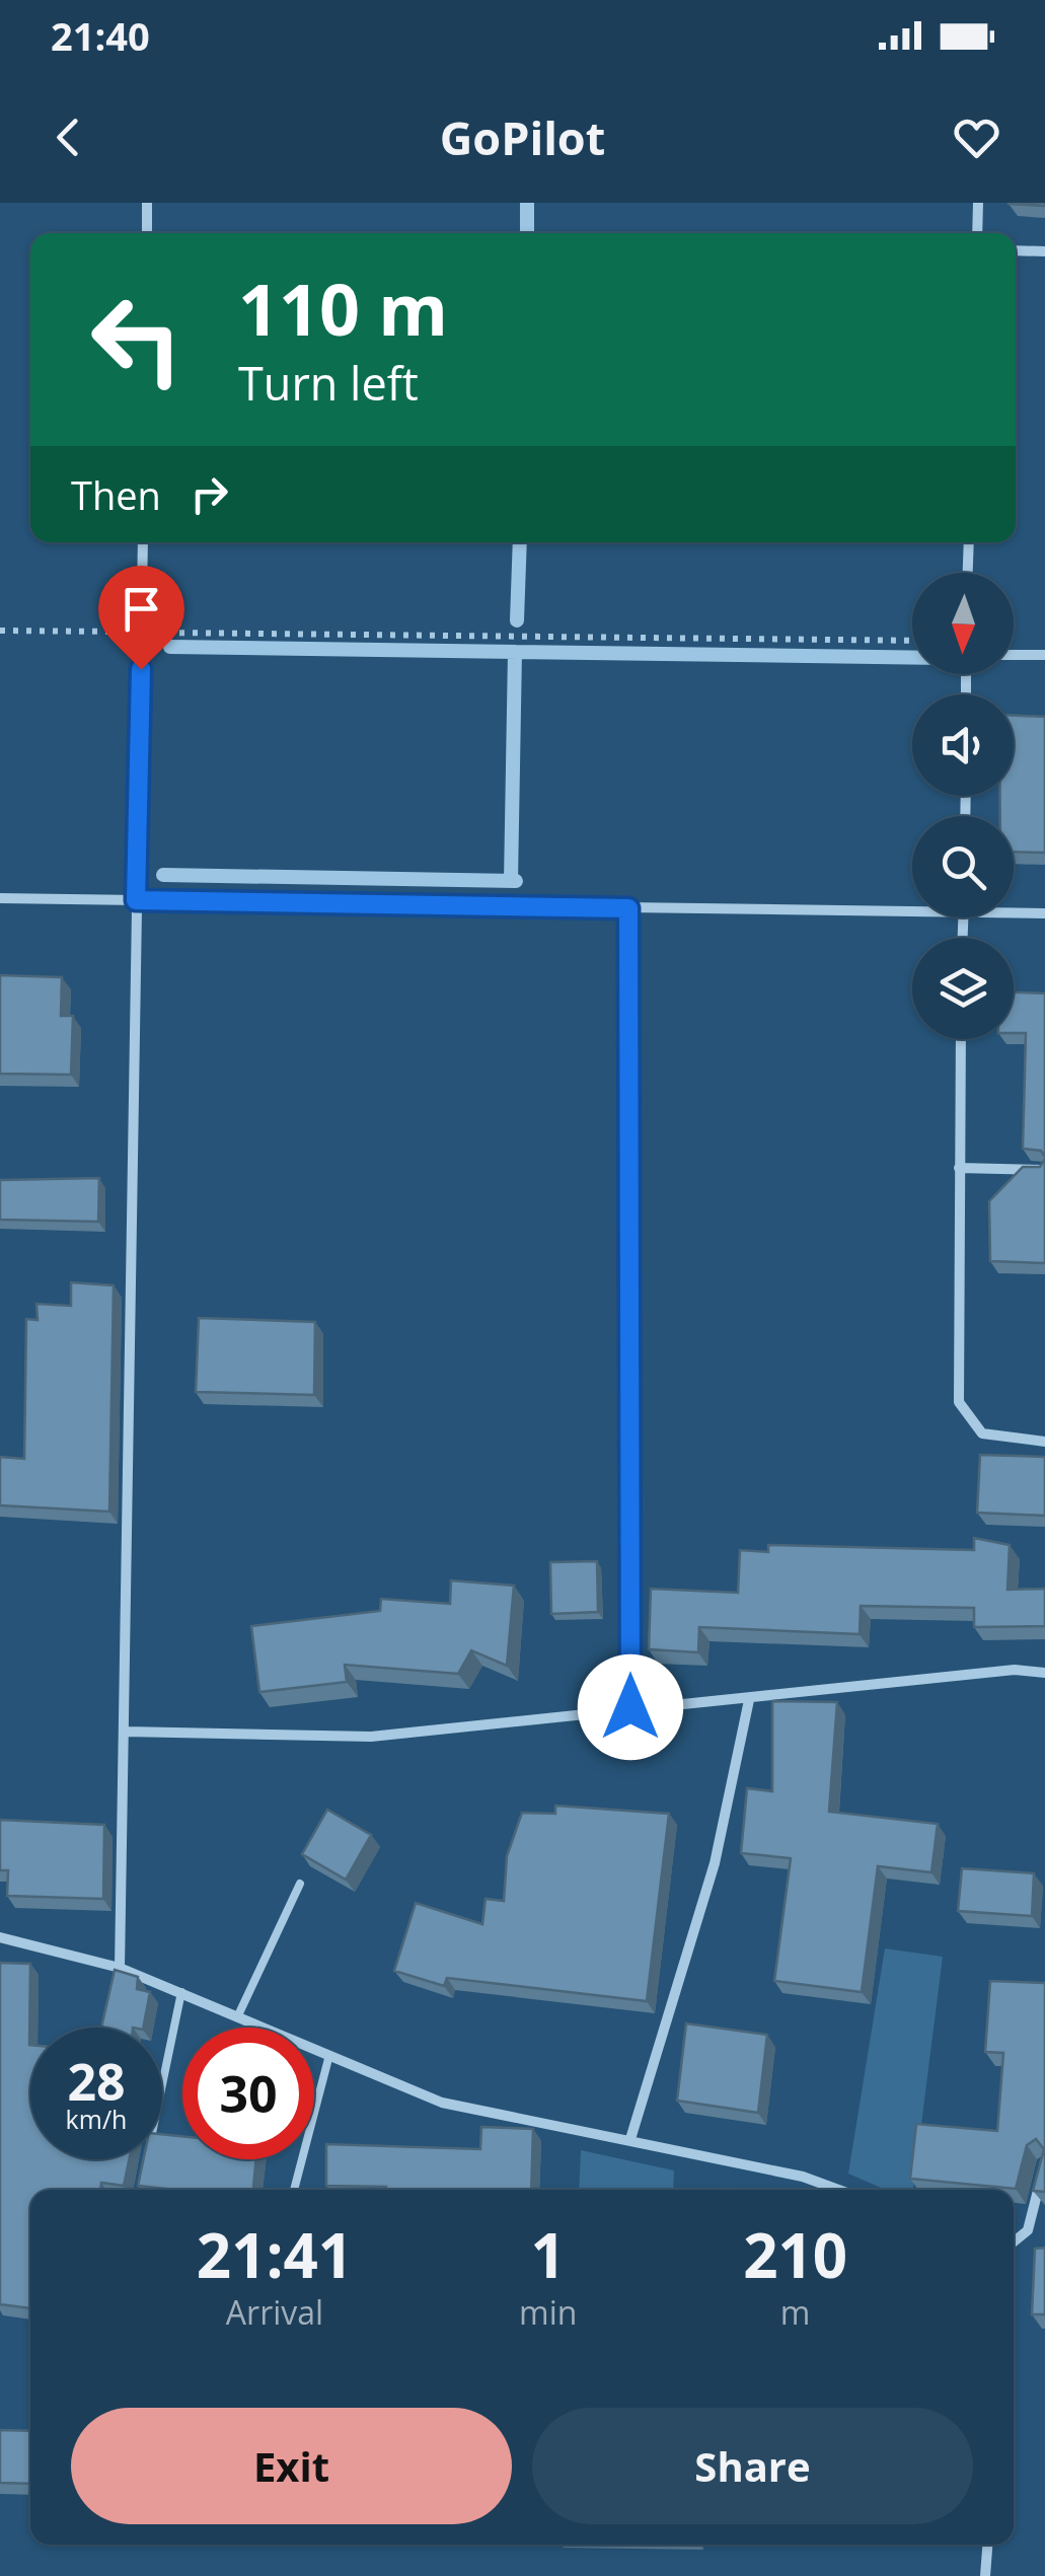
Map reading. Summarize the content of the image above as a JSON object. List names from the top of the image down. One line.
{"north":"bottom","page":{"status":"21:40","header":"GoPilot","turn":["110 m","Turn left"],"then":"Then","speed":"28 km/h","limit":"30","eta":["21:41","Arrival","1","min","210","m"],"buttons":["Exit","Share"]}}
